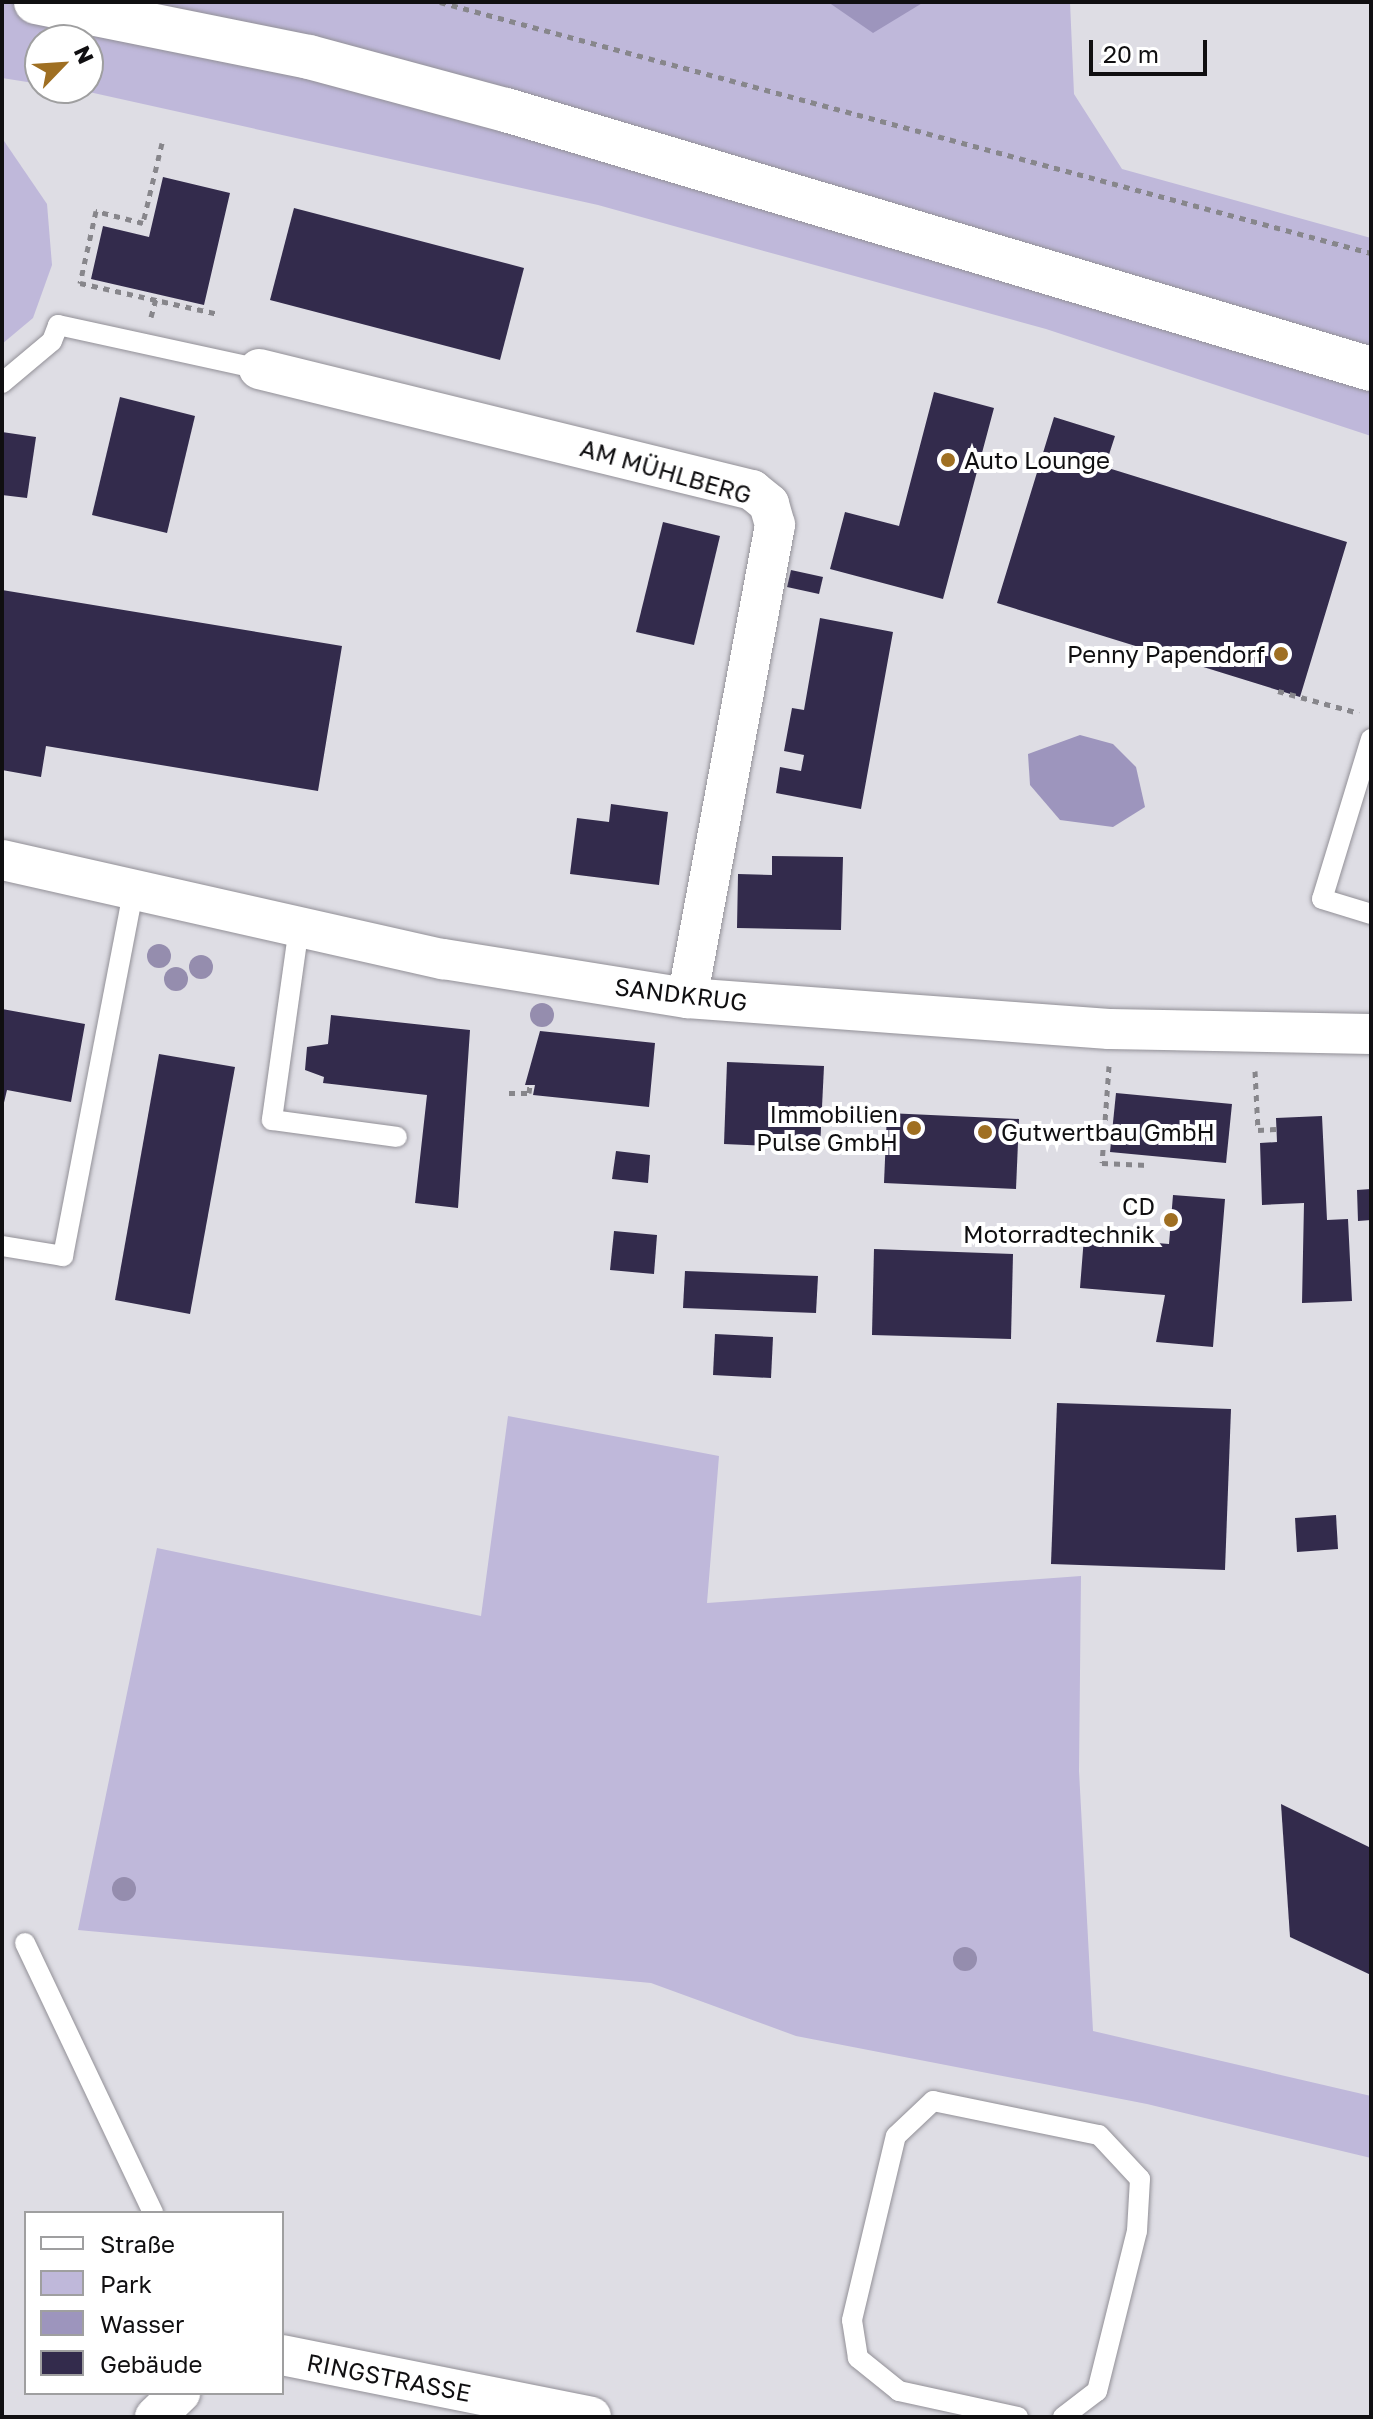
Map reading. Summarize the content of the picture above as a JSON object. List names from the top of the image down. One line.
{"streets":{"street":["AM MÜHLBERG","SANDKRUG","RINGSTRASSE"]},"crossings":[["AM MÜHLBERG","SANDKRUG"]],"places":["Auto Lounge","Penny Papendorf","Immobilien Pulse GmbH","Gutwertbau GmbH","CD Motorradtechnik"],"legend":["Straße","Park","Wasser","Gebäude"],"scale_bar":"20 m","north":"top right"}
